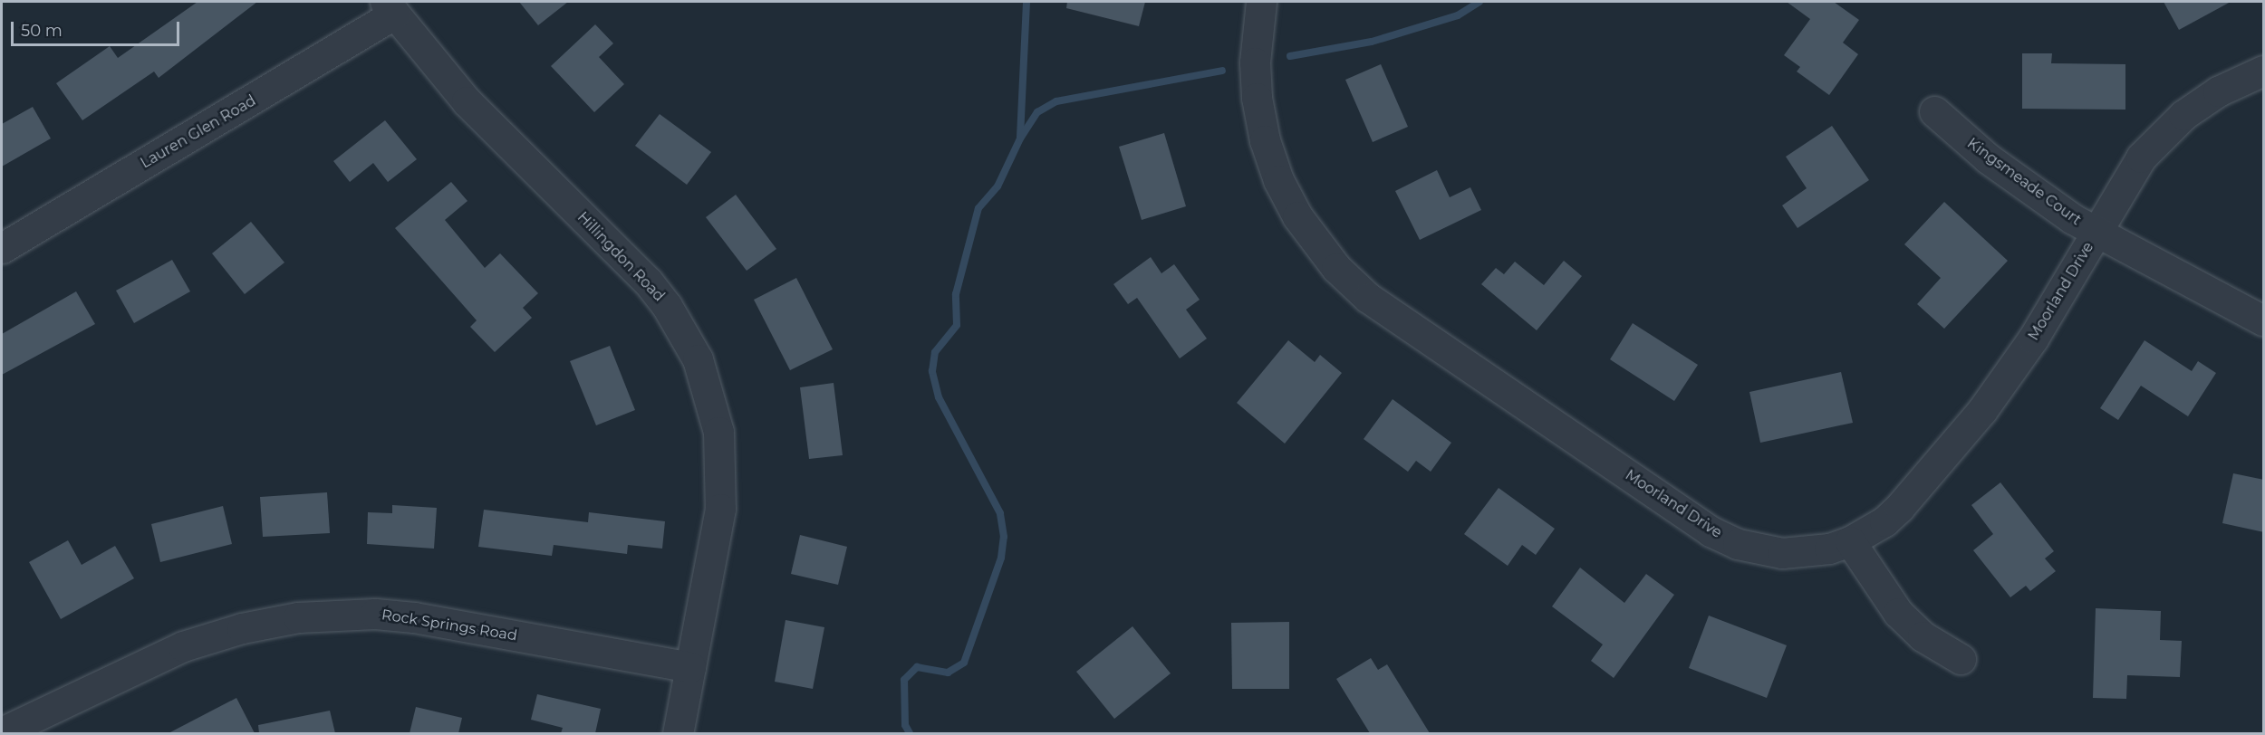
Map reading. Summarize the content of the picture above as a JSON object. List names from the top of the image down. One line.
{"streets":{"street":["Lauren Glen Road","Kingsmeade Court","Hillingdon Road","Moorland Drive","Rock Springs Road"]},"crossings":[["Lauren Glen Road","Hillingdon Road"],["Kingsmeade Court","Moorland Drive"],["Hillingdon Road","Rock Springs Road"]],"scale_bar":"50 m"}
